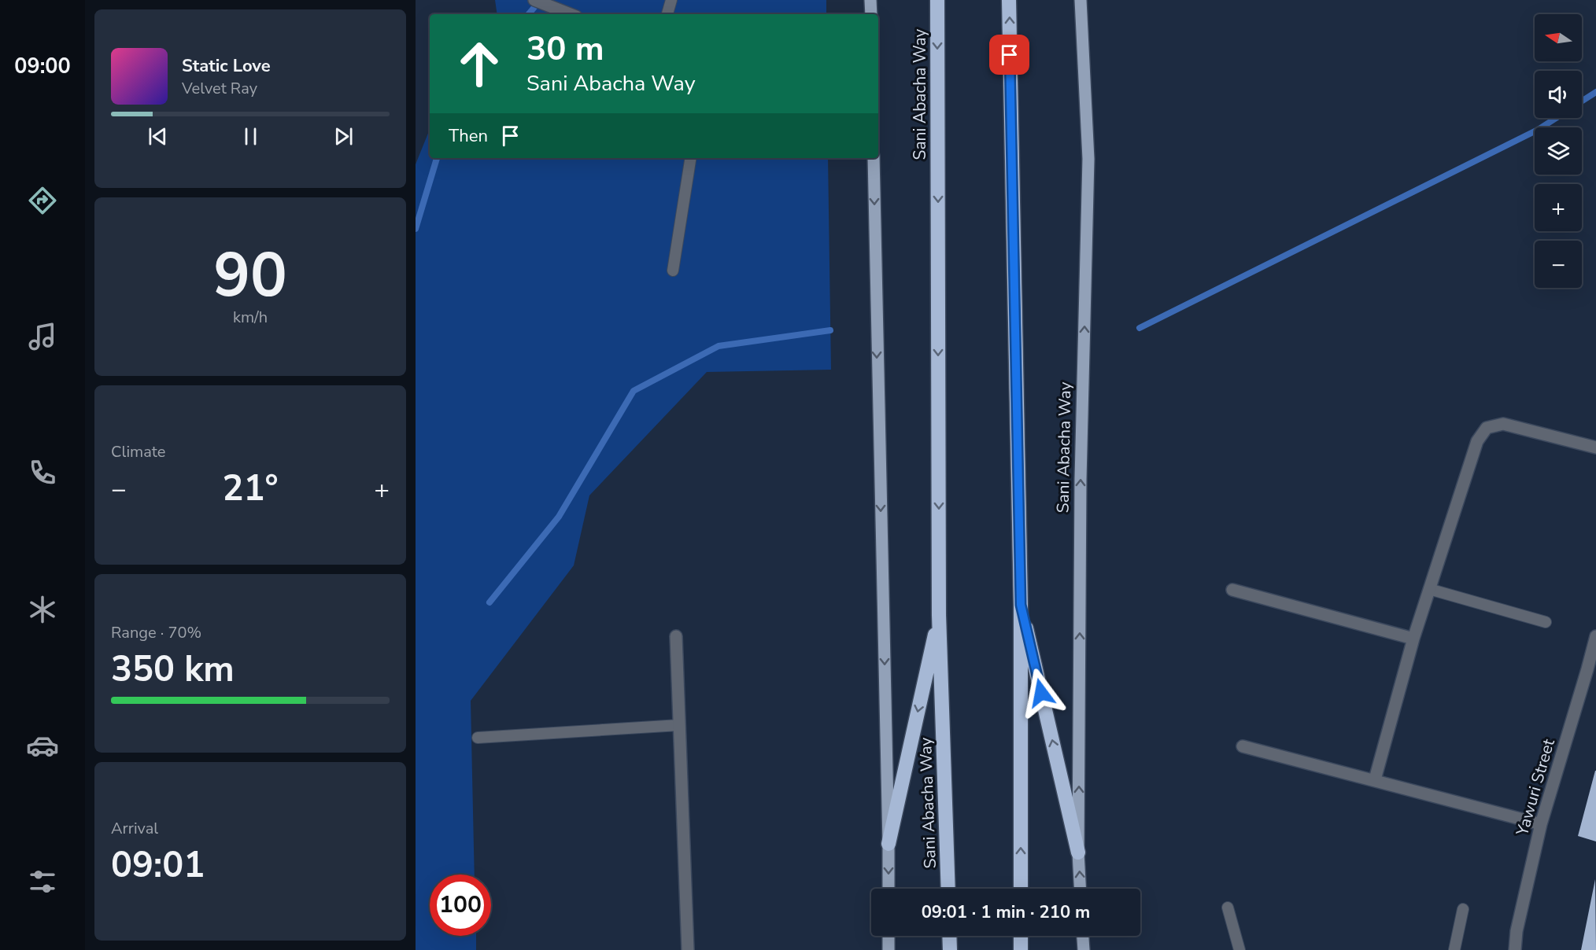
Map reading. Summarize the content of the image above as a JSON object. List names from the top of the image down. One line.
{"streets":{"highway":["Sani Abacha Way"],"street":["Yawuri Street"]},"north":"left","page":{"tabs":"09:00","map_buttons":["+","−"],"turn":["30 m","Sani Abacha Way"],"song":["Static Love","Velvet Ray"],"then":"Then","tile":[["90","km/h"],"Climate",["Range · 70%","350 km"],["Arrival","09:01"]],"heat":["−","21°","+"],"limit":"100","trip":"09:01 · 1 min · 210 m"}}
